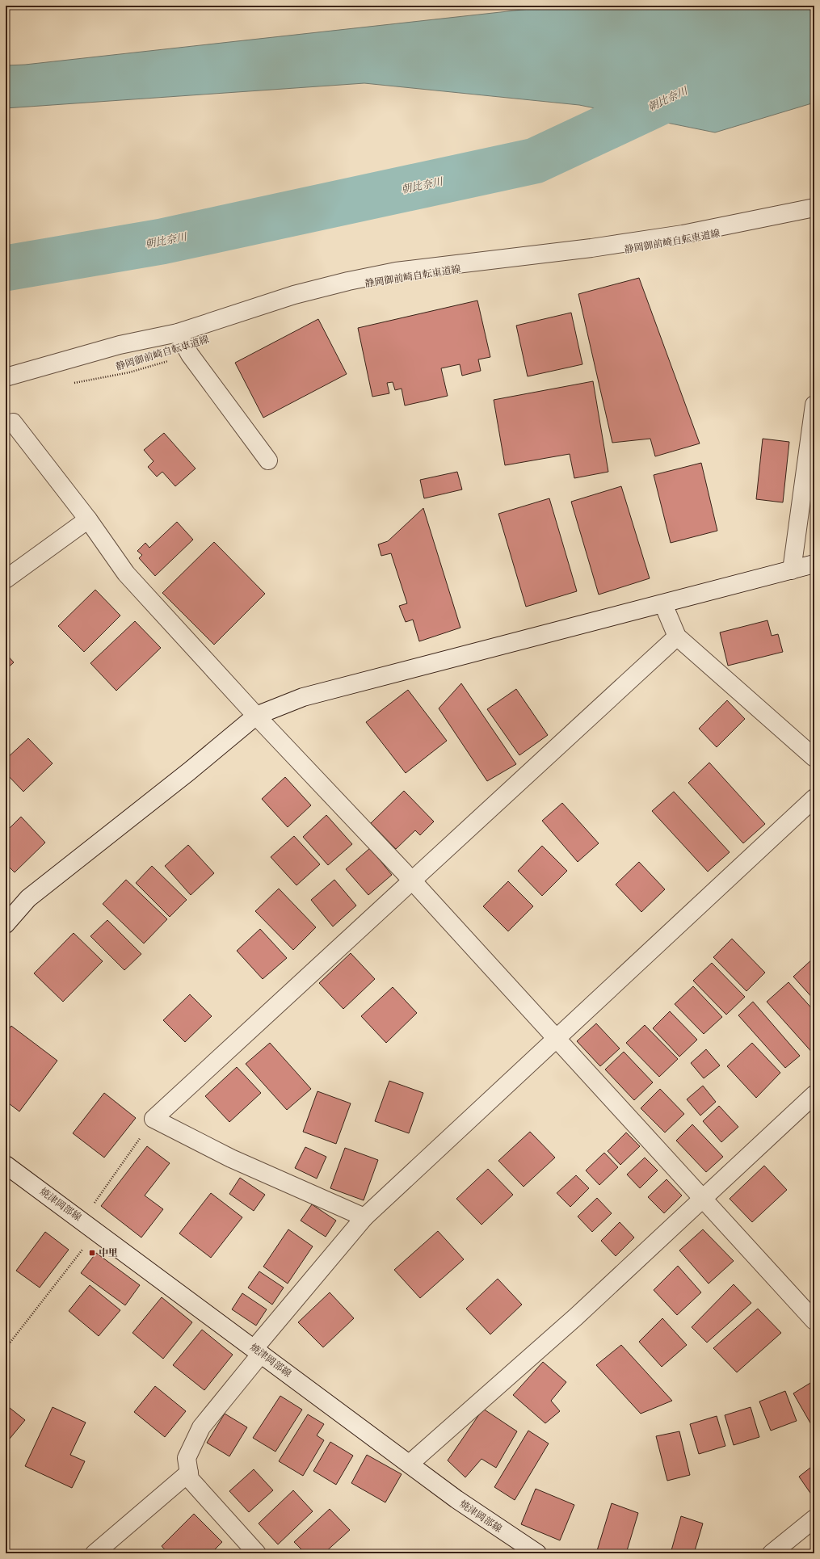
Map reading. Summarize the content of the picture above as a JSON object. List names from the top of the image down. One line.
{"streets":{"street":["焼津岡部線"],"path":["静岡御前崎自転車道線"]},"water":["朝比奈川"],"places":{"transit":["中里"]}}
